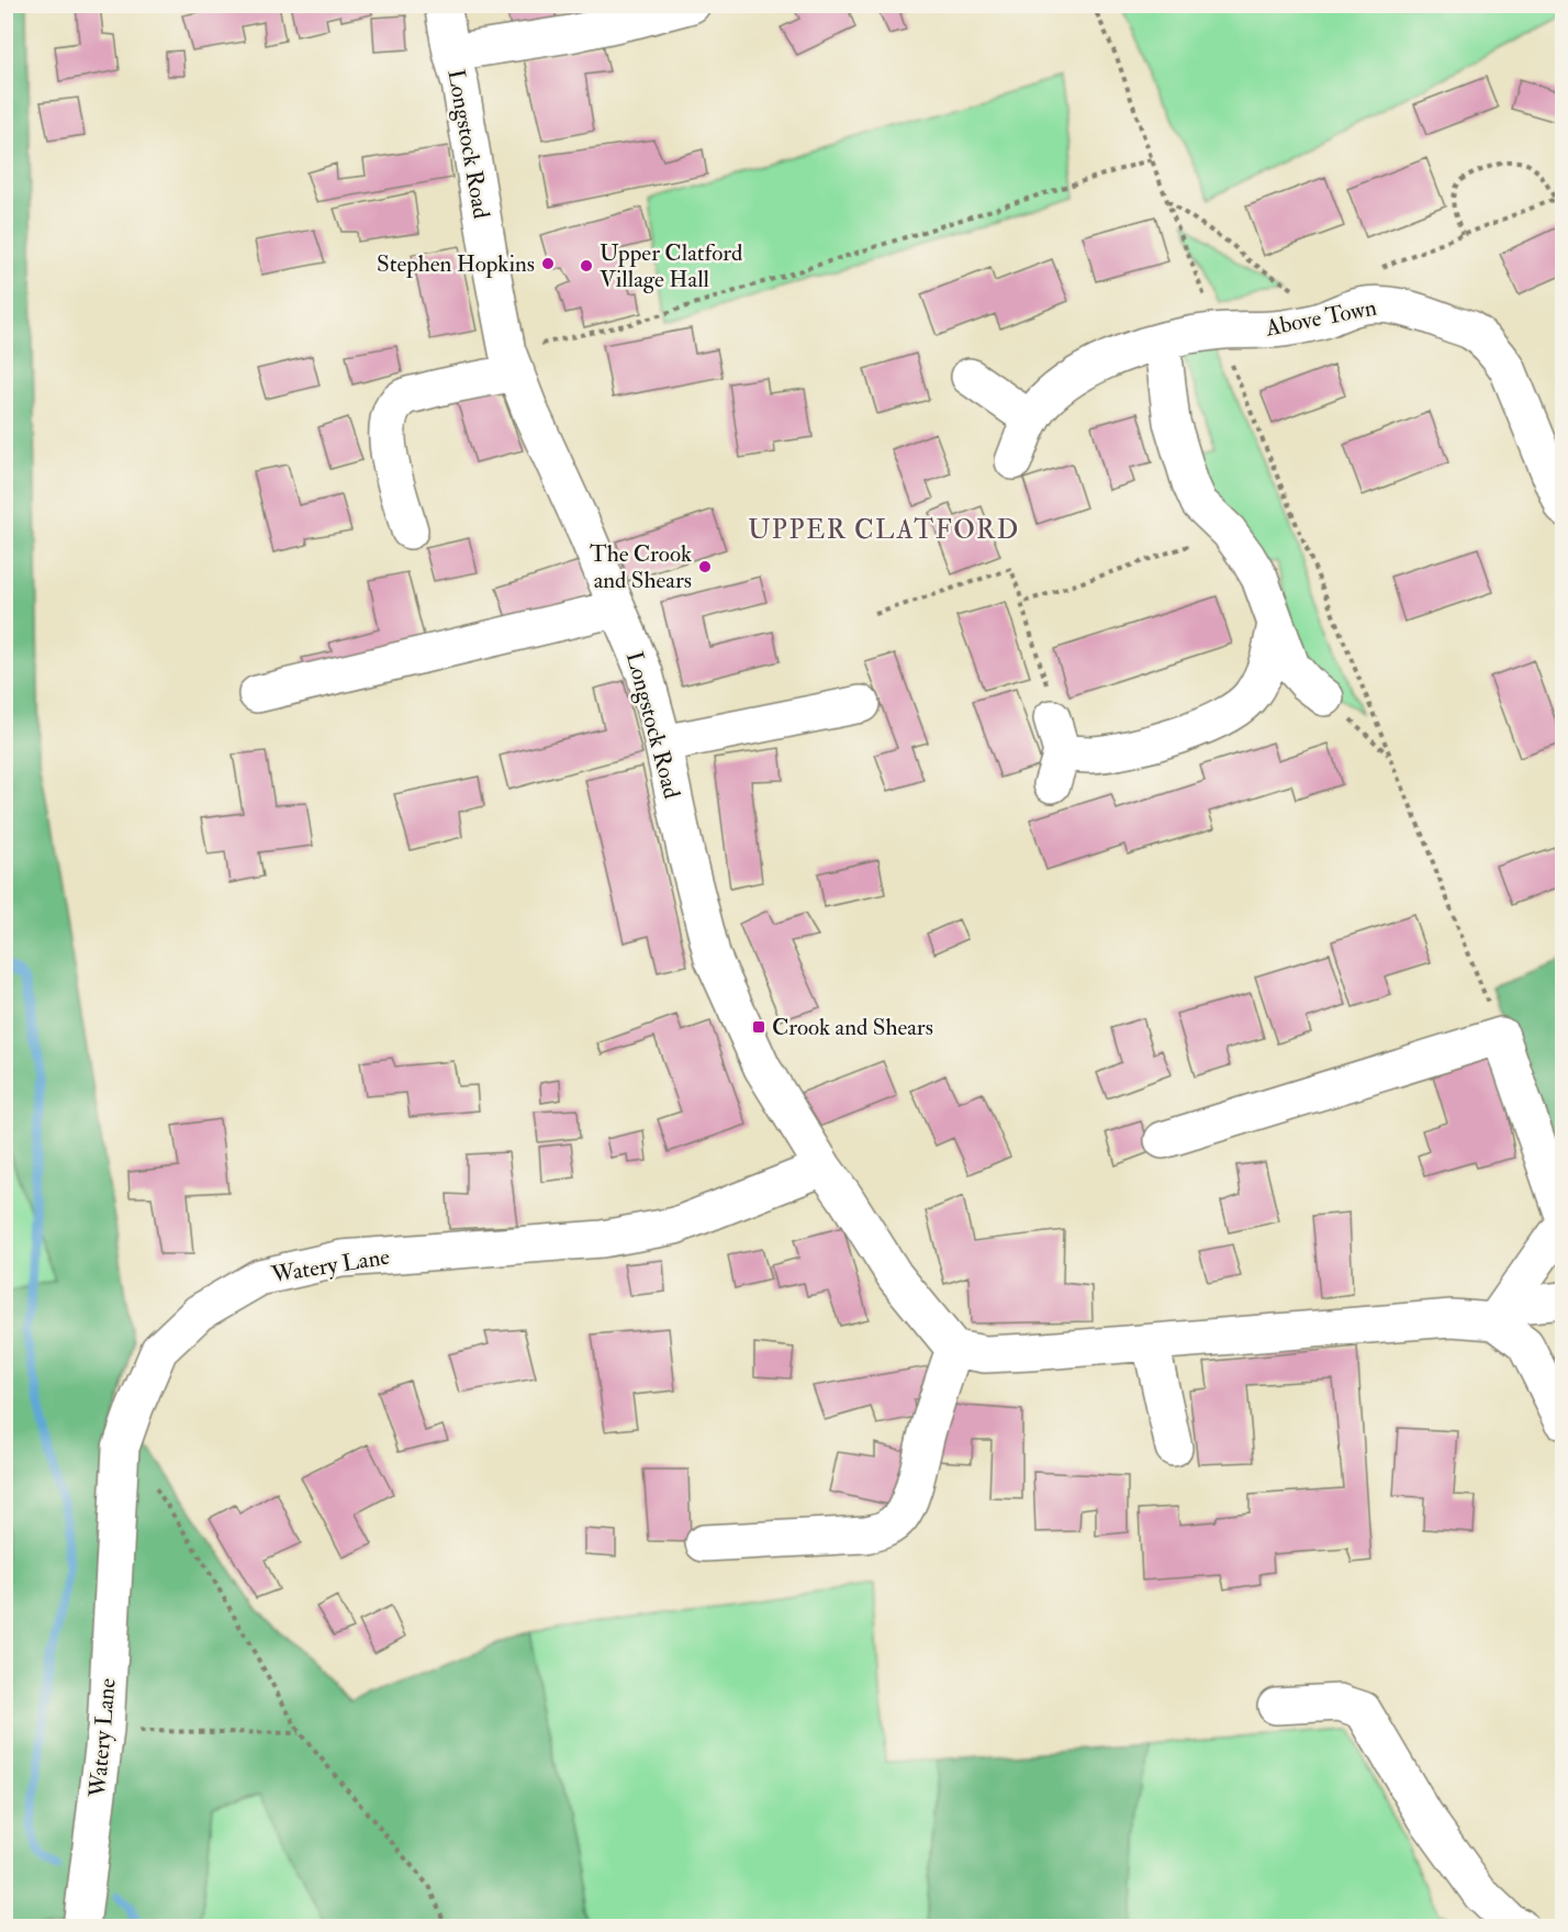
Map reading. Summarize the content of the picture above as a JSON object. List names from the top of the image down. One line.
{"streets":{"street":["Longstock Road","Above Town","Watery Lane"]},"crossings":[["Longstock Road","Watery Lane"]],"districts":["UPPER CLATFORD"],"places":{"other":["Stephen Hopkins","Upper Clatford Village Hall","The Crook and Shears"],"transit":["Crook and Shears"]}}
